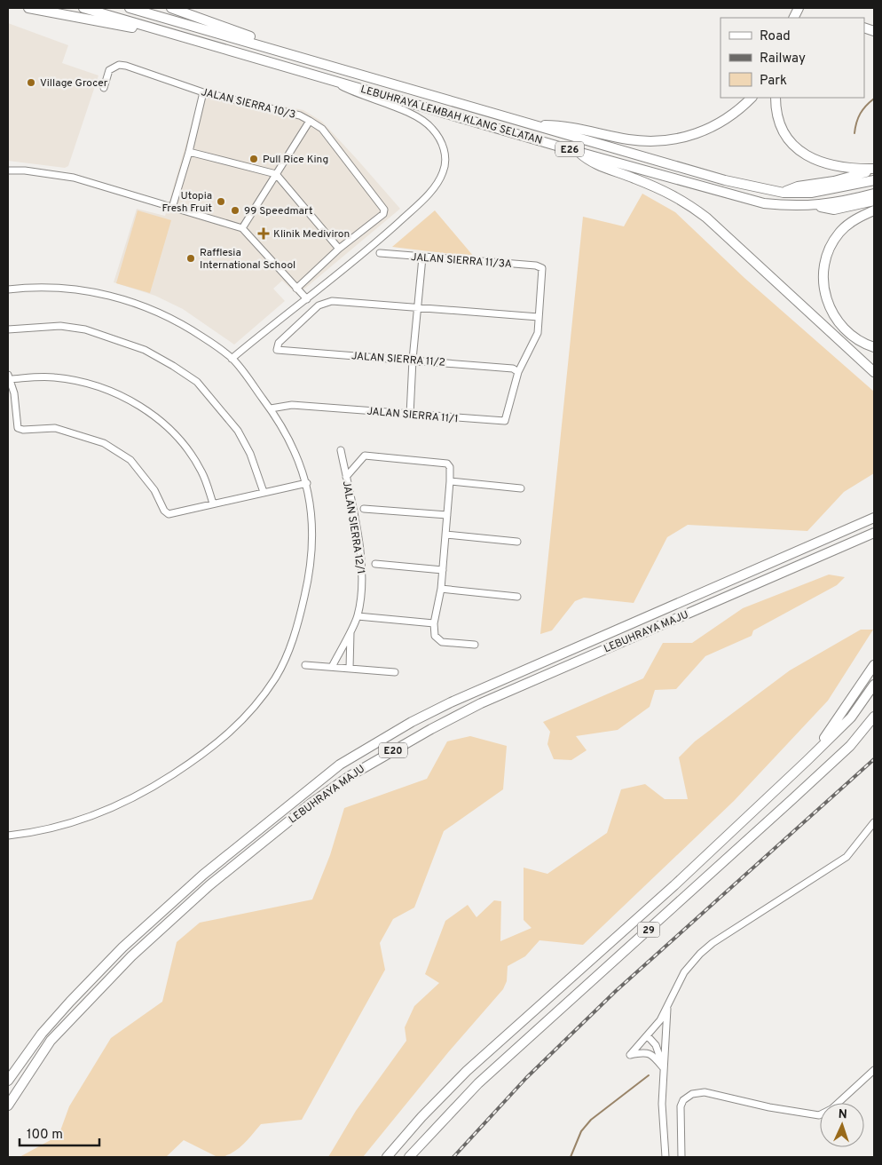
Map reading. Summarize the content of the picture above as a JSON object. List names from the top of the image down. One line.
{"streets":{"highway":["LEBUHRAYA LEMBAH KLANG SELATAN","E26","LEBUHRAYA MAJU","E20","29"],"street":["JALAN SIERRA 10/3","JALAN SIERRA 11/3A","JALAN SIERRA 11/2","JALAN SIERRA 11/1","JALAN SIERRA 12/1"]},"crossings":[["JALAN SIERRA 11/2","JALAN SIERRA 11/1"]],"places":{"other":["Village Grocer","Pull Rice King","Utopia Fresh Fruit","99 Speedmart","Rafflesia International School"],"health":["Klinik Mediviron"]},"legend":["Road","Railway","Park"],"scale_bar":"100 m","north":"top"}
